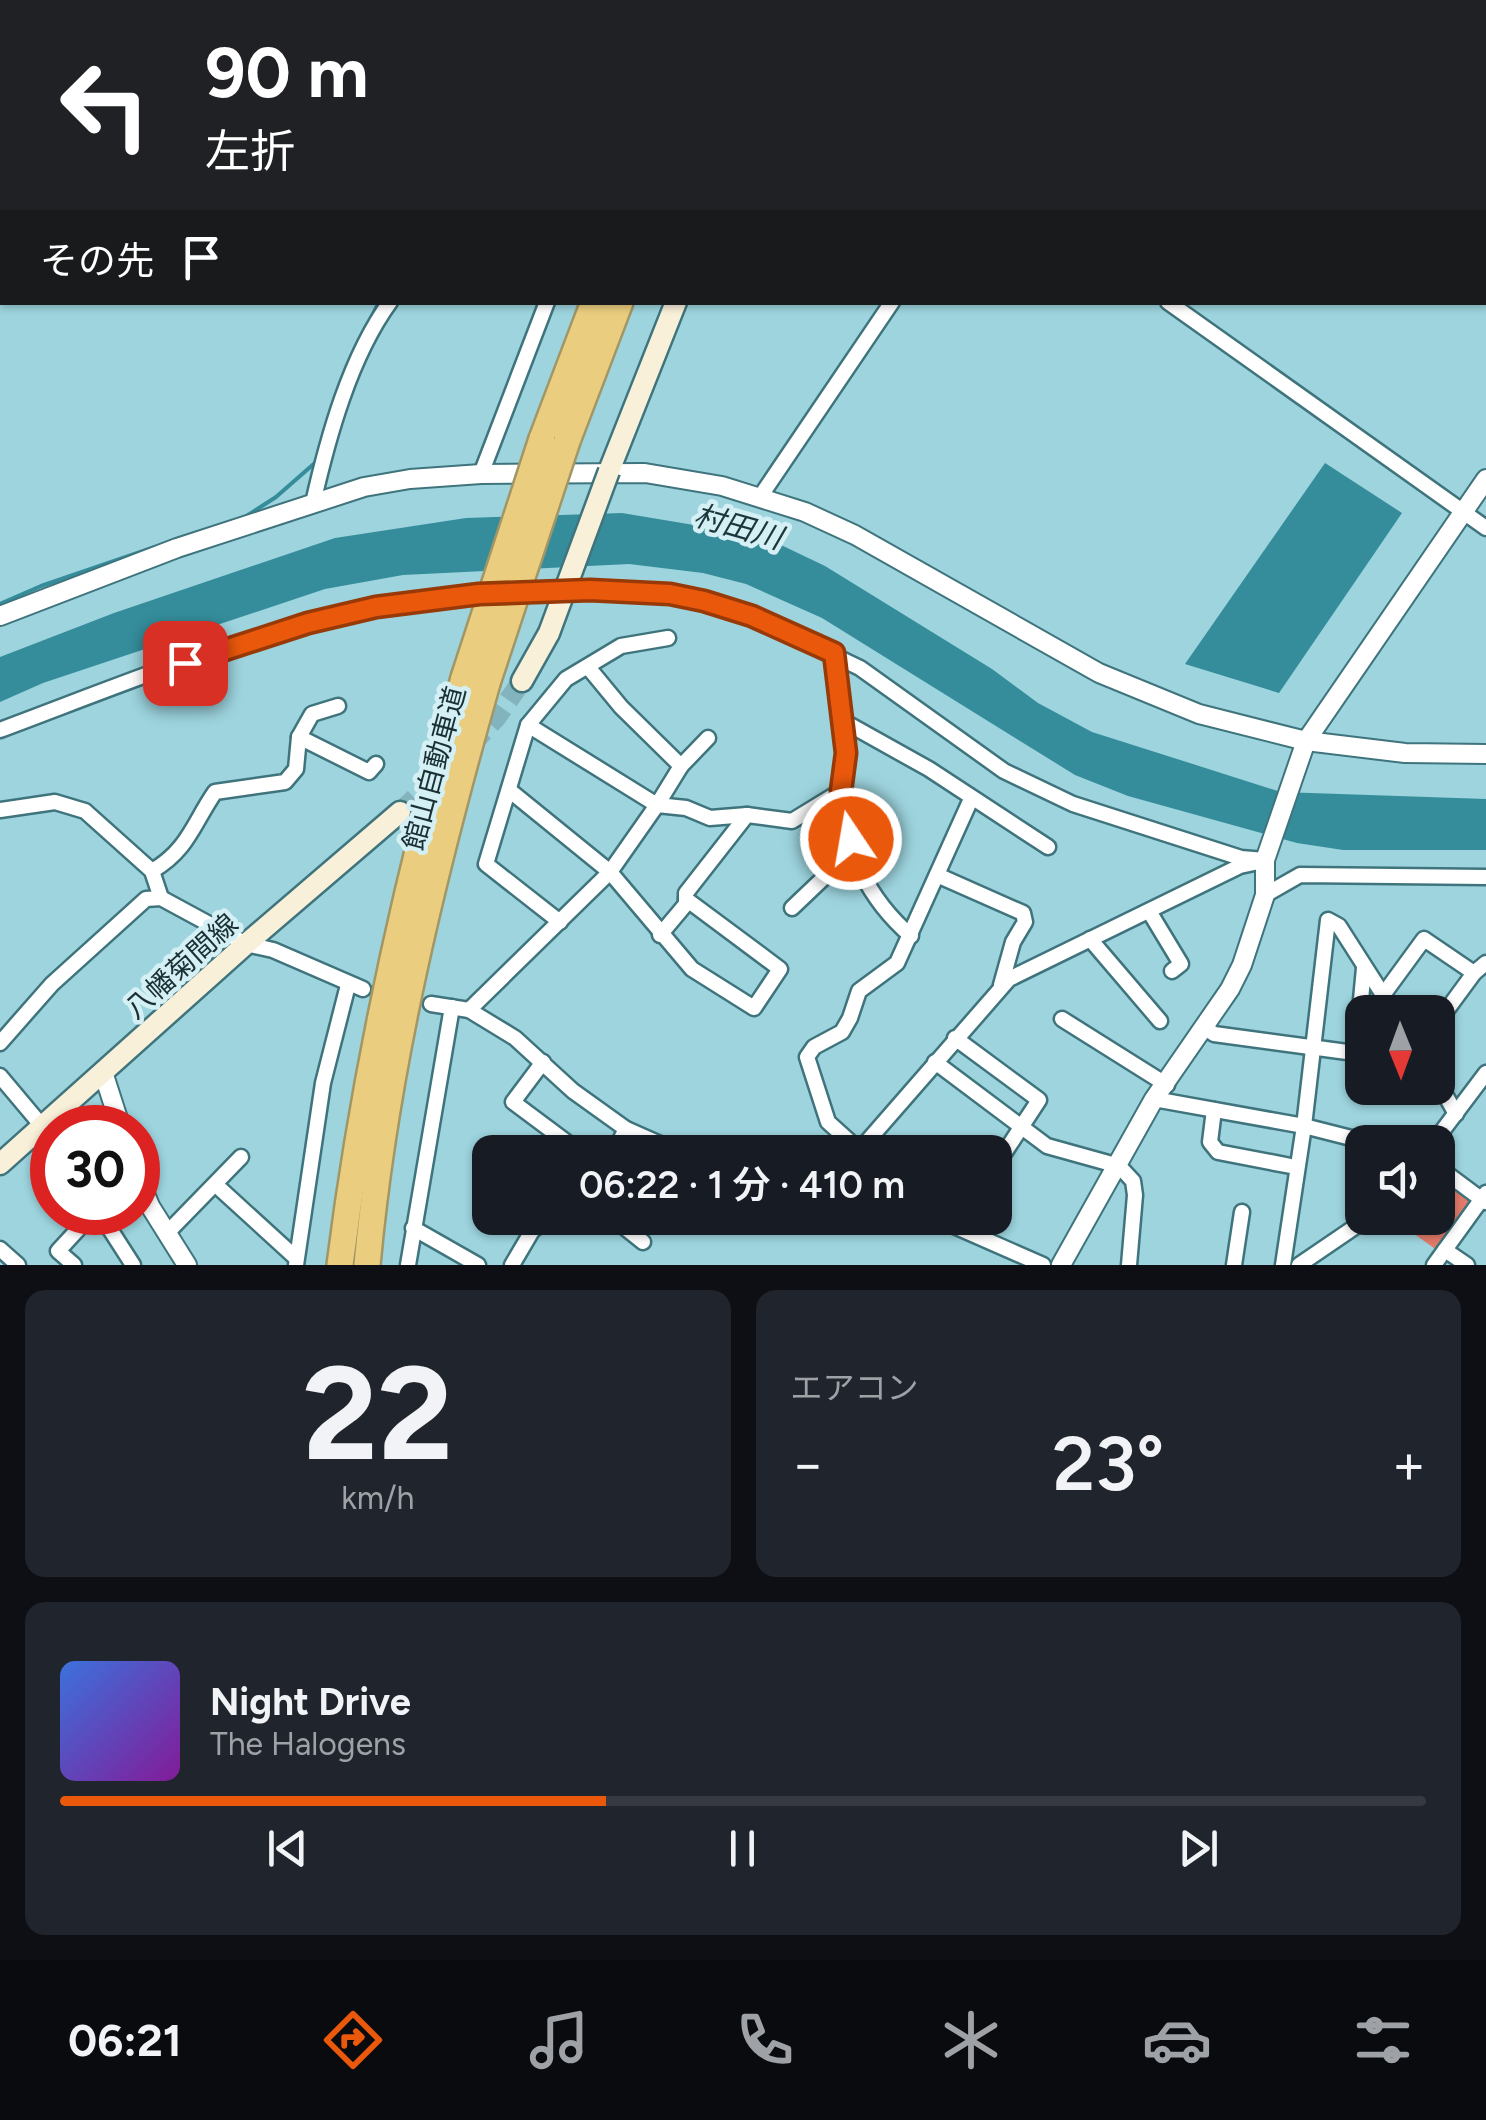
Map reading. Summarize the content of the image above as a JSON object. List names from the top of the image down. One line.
{"streets":{"highway":["館山自動車道"],"main road":["八幡菊間線"]},"water":["村田川"],"north":"bottom","page":{"turn":["90 m","左折"],"then":"その先","limit":"30","trip":"06:22 · 1 分 · 410 m","tile":[["22","km/h"],"エアコン"],"heat":["−","23°","+"],"song":["Night Drive","The Halogens"],"tabs":"06:21"}}
